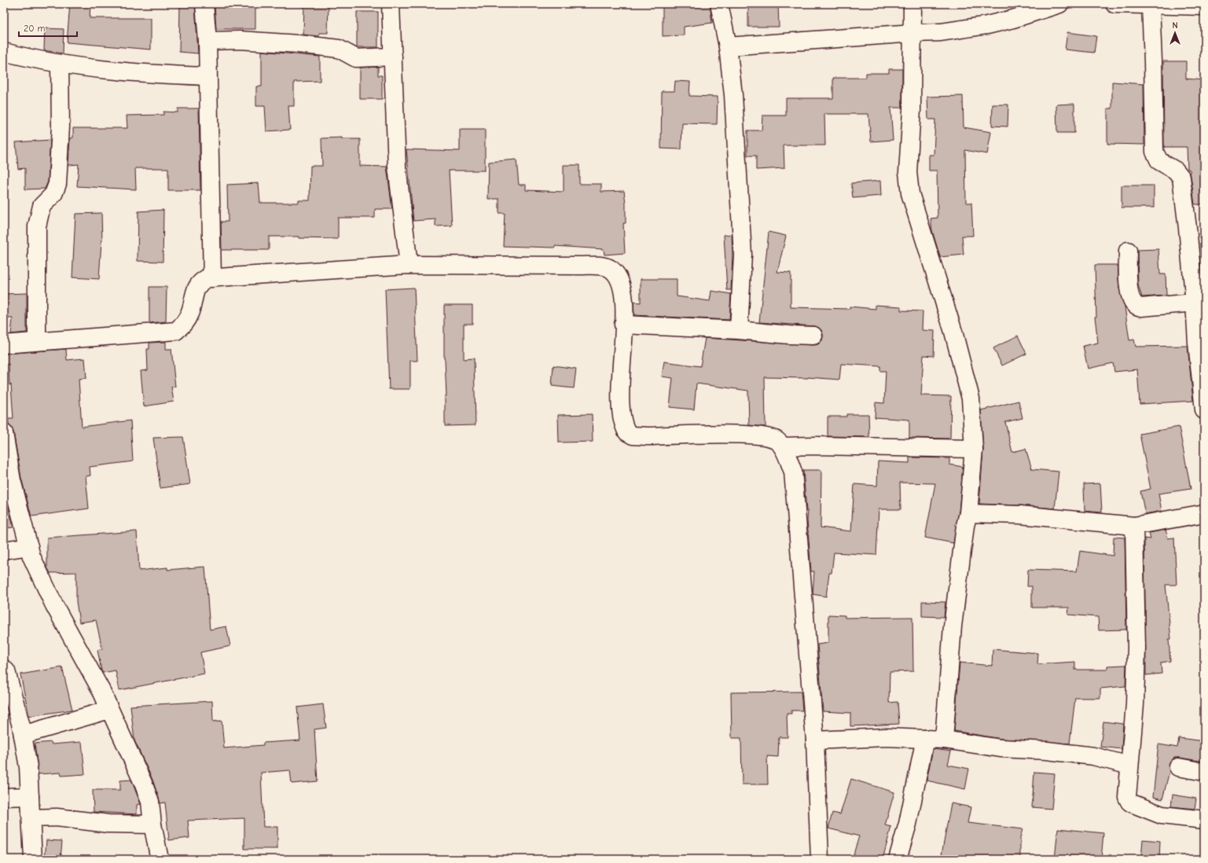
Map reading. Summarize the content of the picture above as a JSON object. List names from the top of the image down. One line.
{"scale_bar":"20 m","north":"top"}
